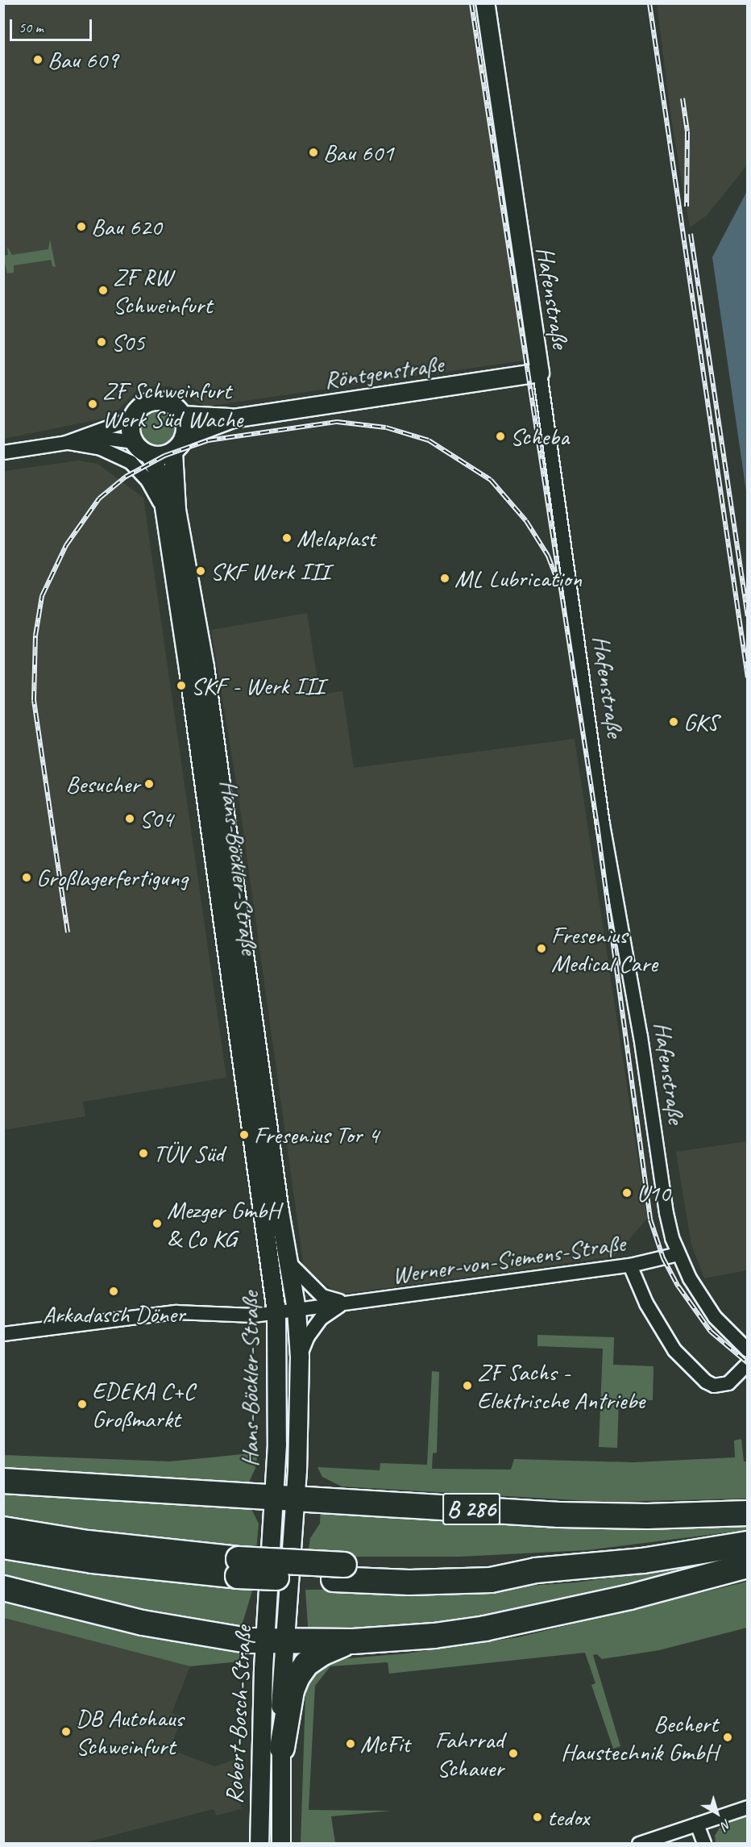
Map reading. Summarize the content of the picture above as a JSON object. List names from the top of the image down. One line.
{"streets":{"highway":["B 286"],"street":["Hafenstraße","Röntgenstraße","Hans-Böckler-Straße","Werner-von-Siemens-Straße","Robert-Bosch-Straße"]},"crossings":[["Hafenstraße","Röntgenstraße"],["Hafenstraße","Werner-von-Siemens-Straße"],["Röntgenstraße","Hans-Böckler-Straße"],["Hans-Böckler-Straße","Werner-von-Siemens-Straße"],["Hans-Böckler-Straße","B 286"],["Hans-Böckler-Straße","Robert-Bosch-Straße"]],"places":["Bau 609","Bau 601","Bau 620","ZF RW Schweinfurt","S05","ZF Schweinfurt Werk Süd Wache","Scheba","Melaplast","SKF Werk III","ML Lubrication","SKF - Werk III","GKS","Besucher","S04","Großlagerfertigung","Fresenius Medical Care","Fresenius Tor 4","TÜV Süd","U10","Mezger GmbH & Co KG","Arkadasch Döner","ZF Sachs - Elektrische Antriebe","EDEKA C+C Großmarkt","DB Autohaus Schweinfurt","Bechert Haustechnik GmbH","McFit","Fahrrad Schauer","tedox"],"scale_bar":"50 m","north":"bottom right"}
